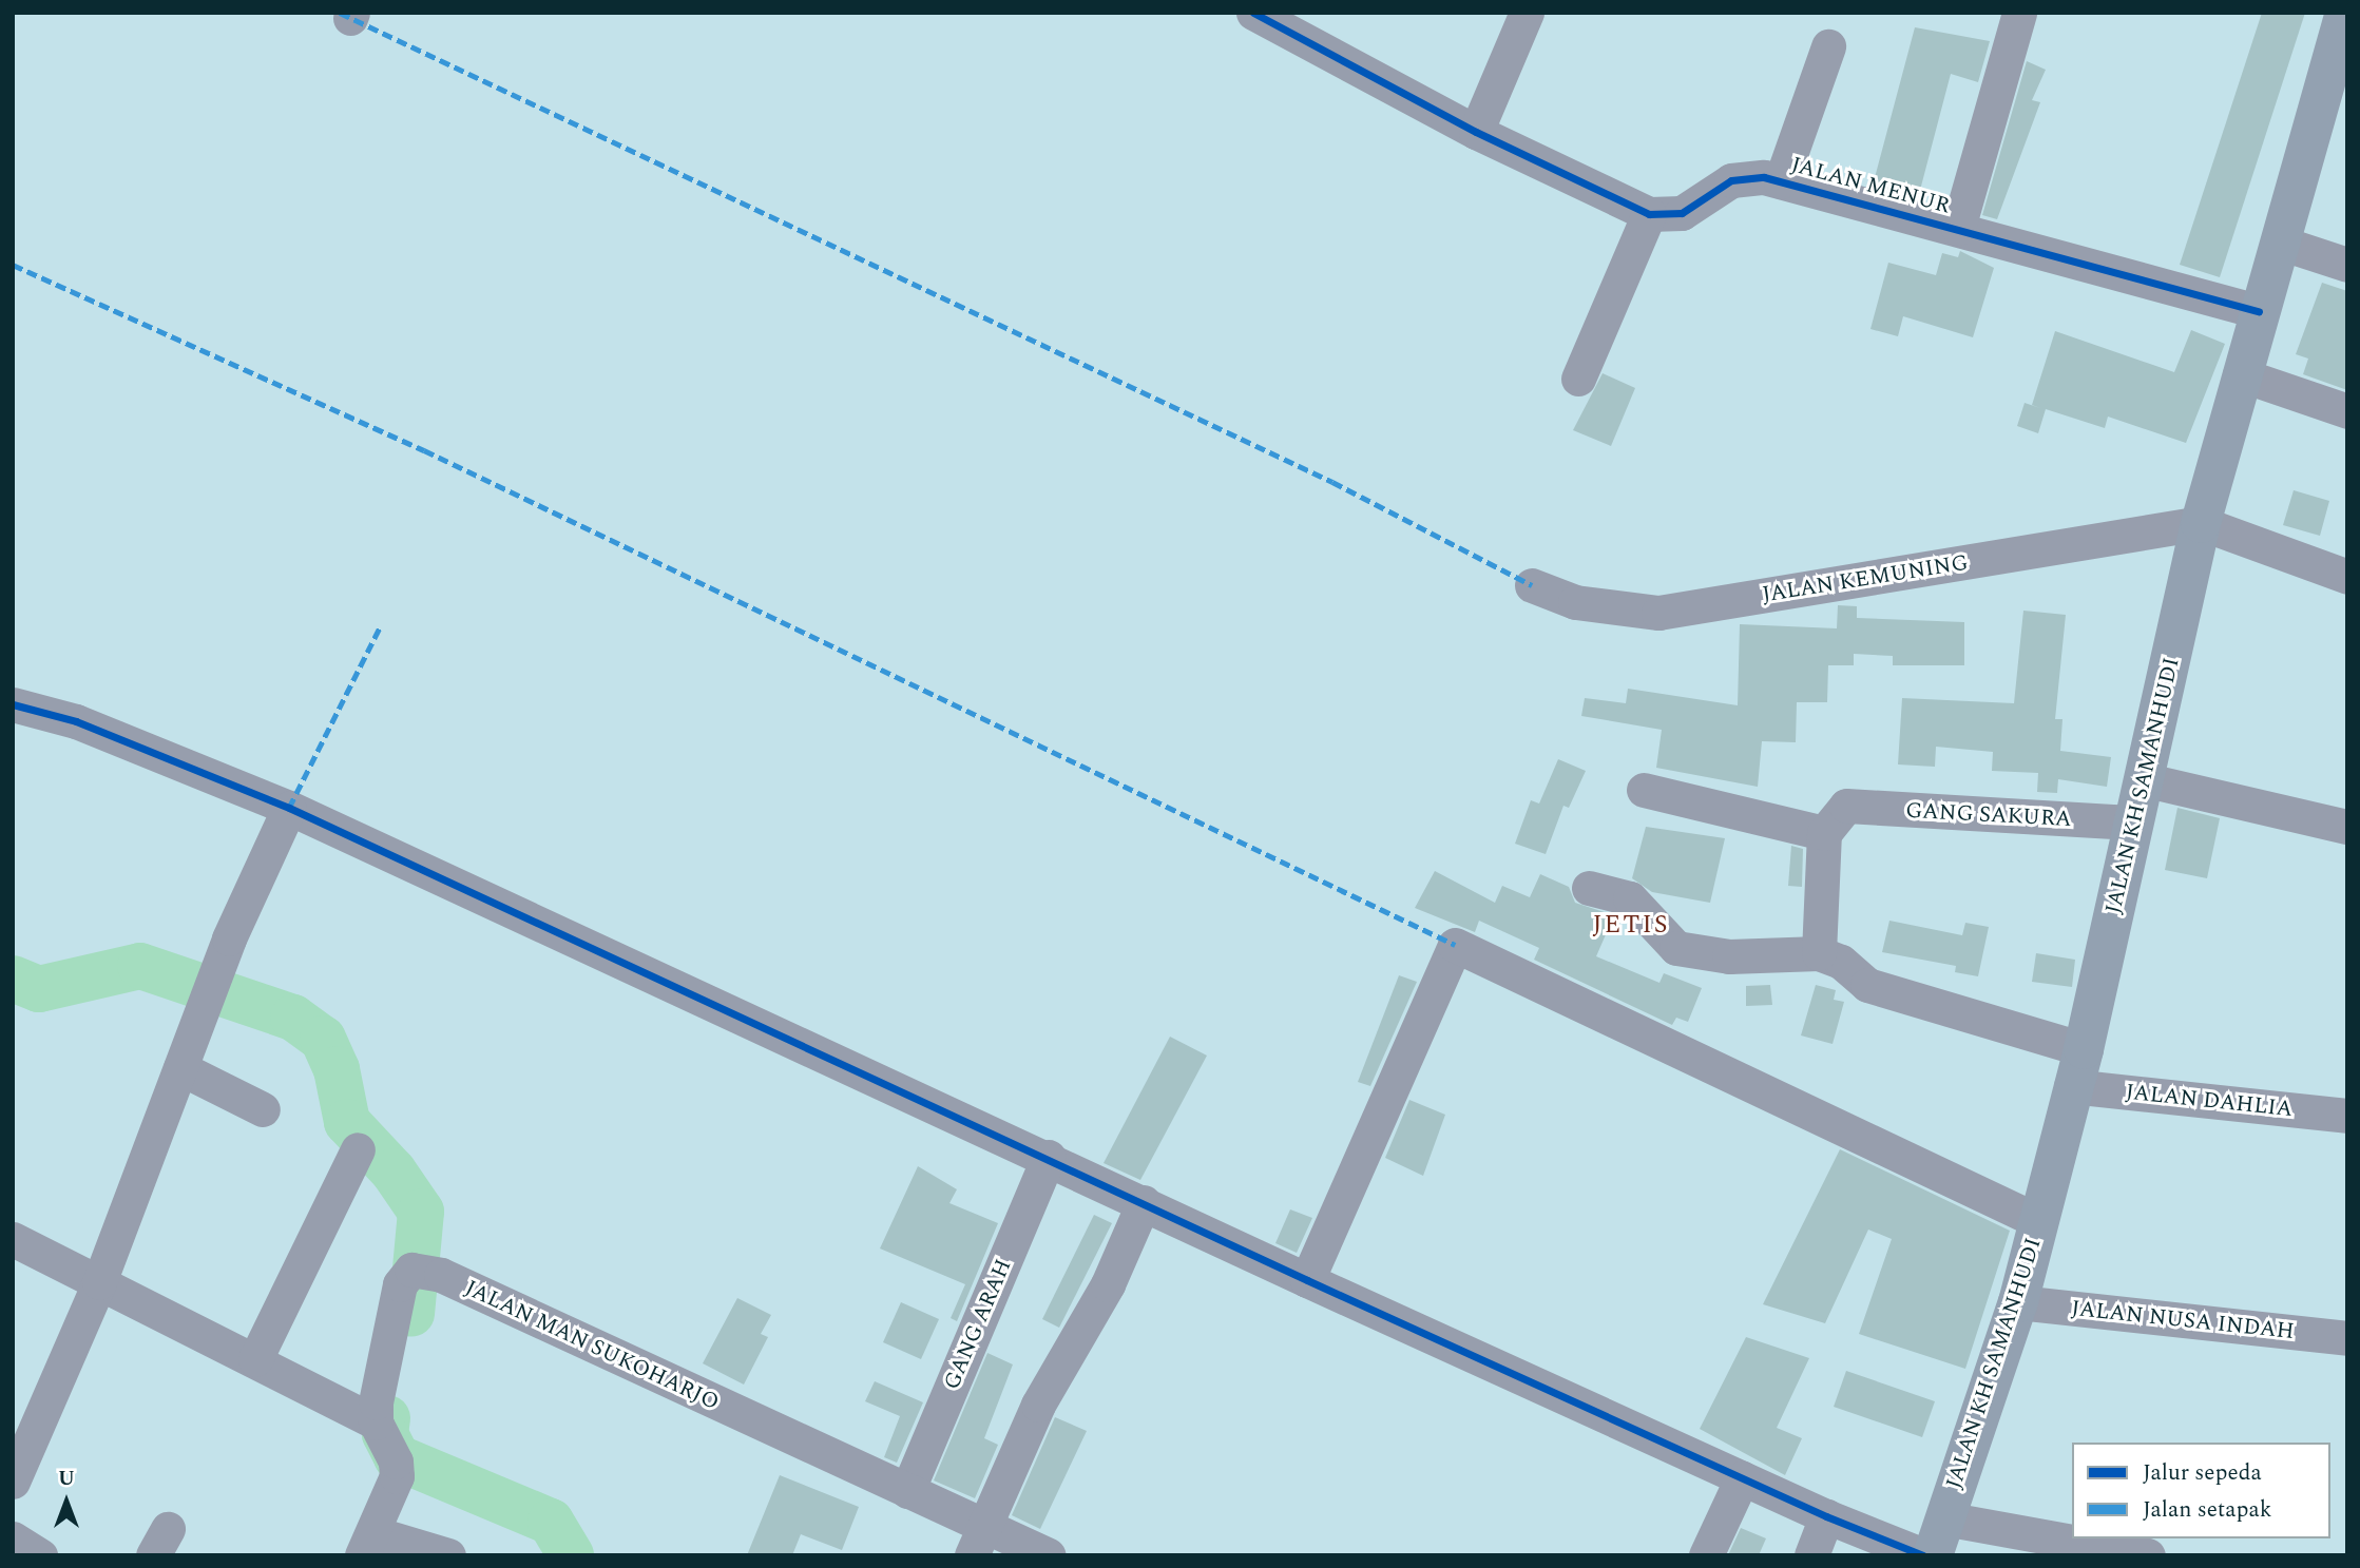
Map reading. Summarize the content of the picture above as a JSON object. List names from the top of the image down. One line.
{"streets":{"main road":["JALAN KH SAMANHUDI"],"street":["JALAN MENUR","JALAN KEMUNING","GANG SAKURA","JALAN DAHLIA","JALAN NUSA INDAH","GANG ARAH","JALAN MAN SUKOHARJO"]},"crossings":[["JALAN MENUR","JALAN KH SAMANHUDI"],["JALAN KEMUNING","JALAN KH SAMANHUDI"],["JALAN KH SAMANHUDI","GANG SAKURA"],["JALAN KH SAMANHUDI","JALAN DAHLIA"],["JALAN KH SAMANHUDI","JALAN NUSA INDAH"],["GANG ARAH","JALAN MAN SUKOHARJO"]],"districts":["JETIS"],"legend":["Jalur sepeda","Jalan setapak"],"north":"top"}
